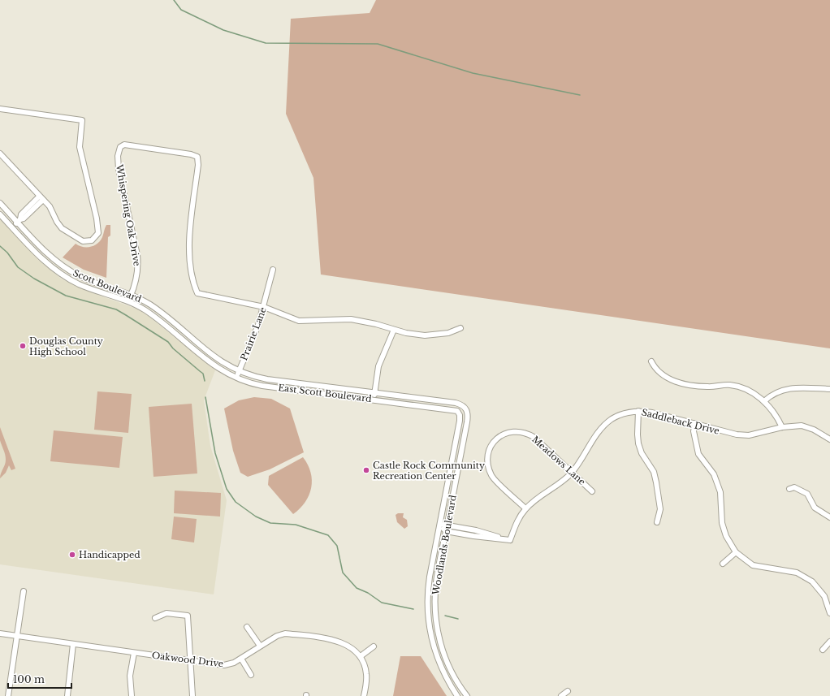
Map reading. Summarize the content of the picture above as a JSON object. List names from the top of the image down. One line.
{"streets":{"street":["Whispering Oak Drive","Scott Boulevard","Prairie Lane","East Scott Boulevard","Saddleback Drive","Meadows Lane","Woodlands Boulevard","Oakwood Drive"]},"crossings":[["Whispering Oak Drive","Scott Boulevard"],["Whispering Oak Drive","Prairie Lane"],["Scott Boulevard","Prairie Lane"],["Scott Boulevard","East Scott Boulevard"],["Prairie Lane","East Scott Boulevard"],["East Scott Boulevard","Woodlands Boulevard"],["Saddleback Drive","Meadows Lane"]],"places":["Douglas County High School","Castle Rock Community Recreation Center","Handicapped"],"scale_bar":"100 m"}
